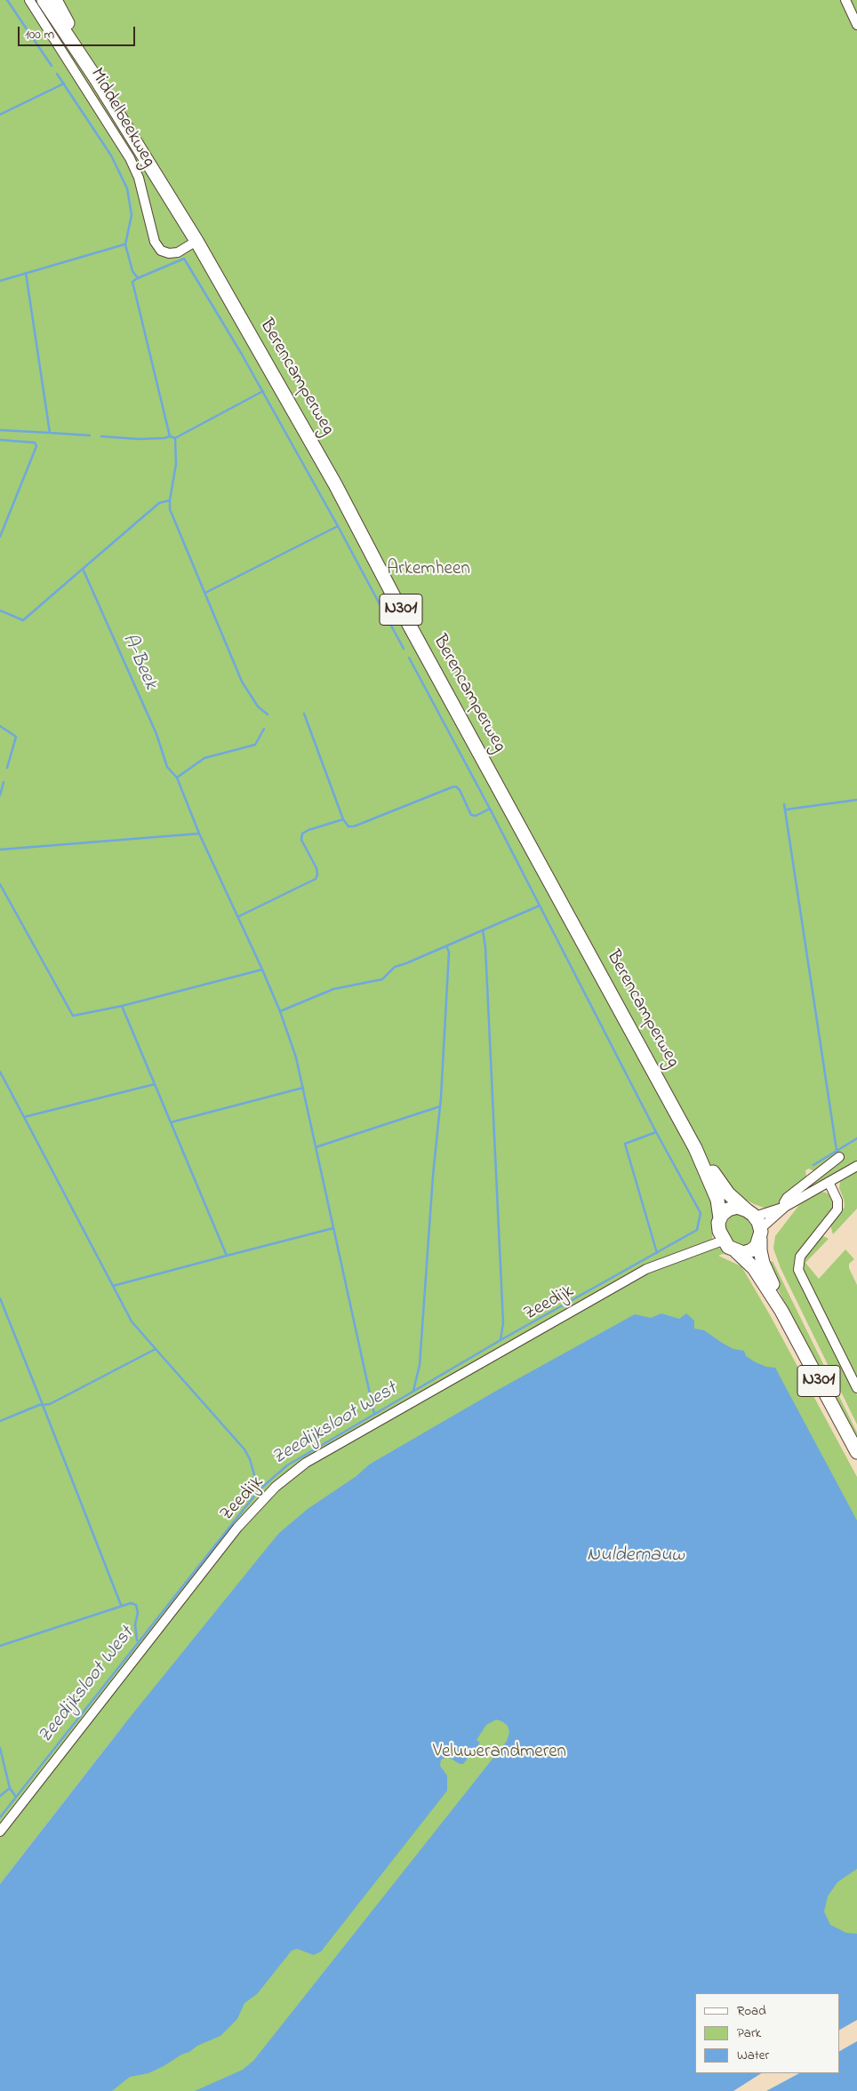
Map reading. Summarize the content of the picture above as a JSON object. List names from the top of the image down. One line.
{"streets":{"main road":["Berencamperweg","N301"],"street":["Middelbeekweg","Zeedijk"]},"crossings":[["Middelbeekweg","Berencamperweg"],["Berencamperweg","N301"],["Berencamperweg","Zeedijk"],["N301","Zeedijk"]],"water":["A-Beek","Zeedijksloot West","Nuldernauw"],"parks":["Arkemheen","Veluwerandmeren"],"legend":["Road","Park","Water"],"scale_bar":"100 m"}
